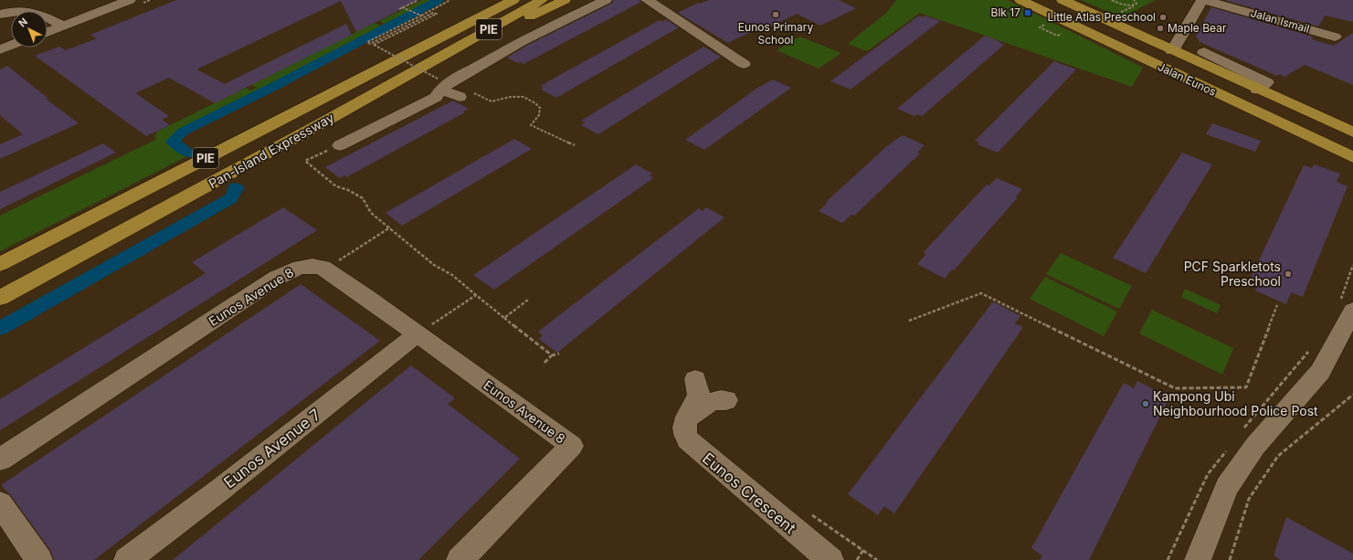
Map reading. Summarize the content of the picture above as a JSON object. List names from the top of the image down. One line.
{"streets":{"highway":["PIE","Jalan Eunos","Pan-Island Expressway"],"street":["Jalan Ismail","Eunos Avenue 8","Eunos Avenue 7","Eunos Crescent"]},"crossings":[["Jalan Ismail","Jalan Eunos"],["Eunos Avenue 8","Eunos Avenue 7"]],"places":{"transit":["Blk 17"],"other":["Eunos Primary School","Little Atlas Preschool","Maple Bear","PCF Sparkletots Preschool","Kampong Ubi Neighbourhood Police Post"]},"north":"top left"}
